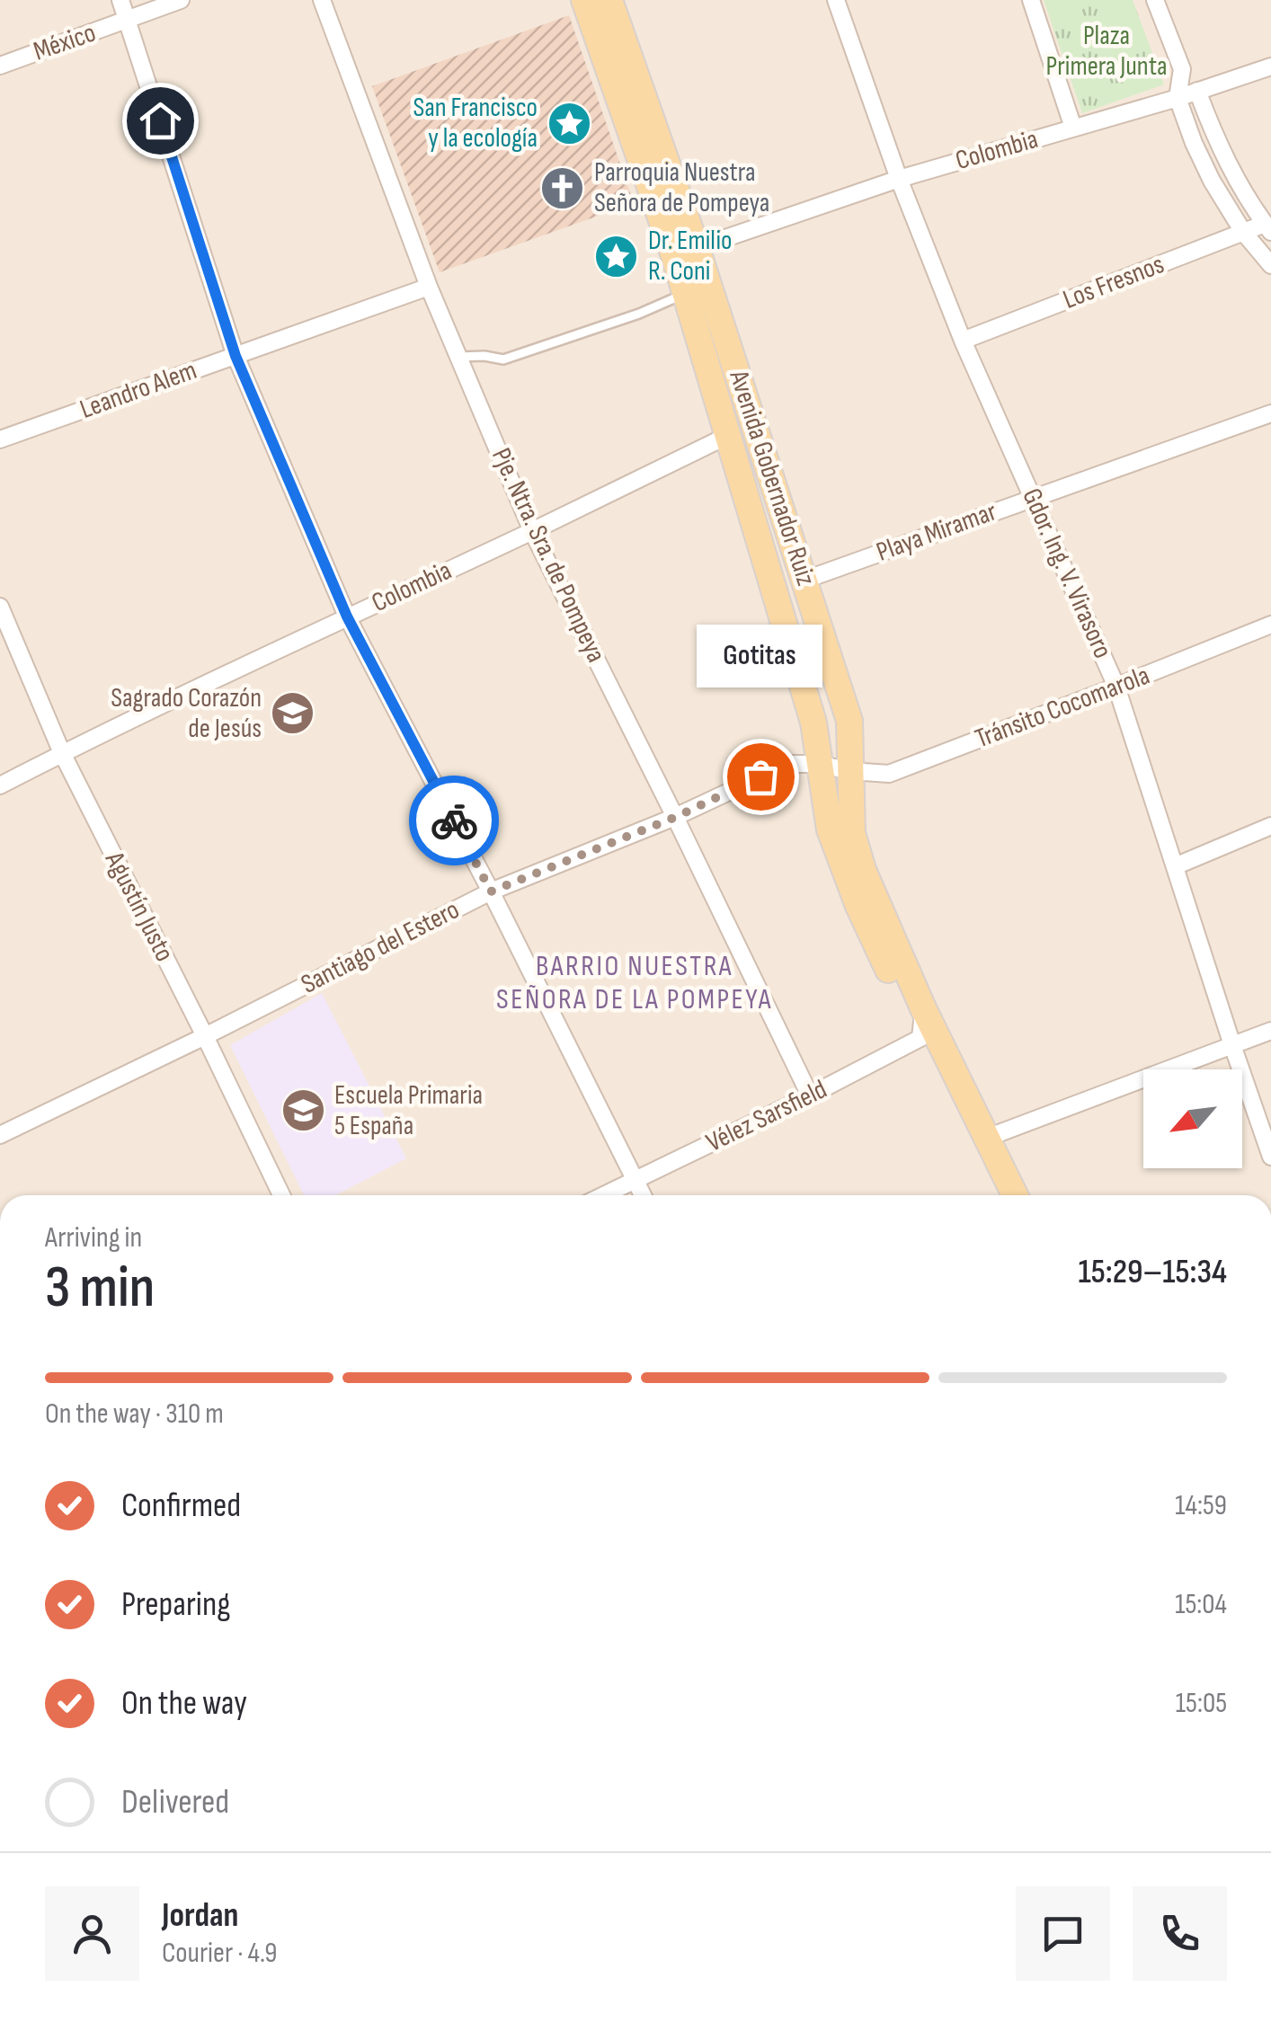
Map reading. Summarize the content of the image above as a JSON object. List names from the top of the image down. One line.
{"streets":{"main road":["Avenida Gobernador Ruiz"],"street":["México","Colombia","Los Fresnos","Leandro Alem","Playa Miramar","Pje. Ntra. Sra. de Pompeya","Gdor. Ing. V. Virasoro","Tránsito Cocomarola","Agustín Justo","Santiago del Estero","Vélez Sarsfield"]},"crossings":[["Colombia","Avenida Gobernador Ruiz"],["Colombia","Pje. Ntra. Sra. de Pompeya"],["Colombia","Gdor. Ing. V. Virasoro"],["Colombia","Agustín Justo"],["Los Fresnos","Gdor. Ing. V. Virasoro"],["Leandro Alem","Pje. Ntra. Sra. de Pompeya"],["Avenida Gobernador Ruiz","Playa Miramar"],["Avenida Gobernador Ruiz","Tránsito Cocomarola"],["Avenida Gobernador Ruiz","Santiago del Estero"],["Avenida Gobernador Ruiz","Vélez Sarsfield"],["Playa Miramar","Gdor. Ing. V. Virasoro"],["Pje. Ntra. Sra. de Pompeya","Santiago del Estero"],["Pje. Ntra. Sra. de Pompeya","Vélez Sarsfield"],["Gdor. Ing. V. Virasoro","Tránsito Cocomarola"],["Tránsito Cocomarola","Santiago del Estero"],["Agustín Justo","Santiago del Estero"]],"districts":["BARRIO NUESTRA SEÑORA DE LA POMPEYA"],"parks":["Plaza Primera Junta"],"places":{"place":["San Francisco y la ecología","Dr. Emilio R. Coni"],"church":["Parroquia Nuestra Señora de Pompeya"],"school or university":["Sagrado Corazón de Jesús","Escuela Primaria 5 España"],"other":["Gotitas"]},"north":"bottom left","page":{"bubble":"Gotitas","heading":["3 min","Arriving in","15:29–15:34"],"panel":["Jordan","Courier · 4.9"],"bar":"On the way · 310 m","list":[["Confirmed","14:59"],["Preparing","15:04"],["On the way","15:05"],"Delivered"]}}
